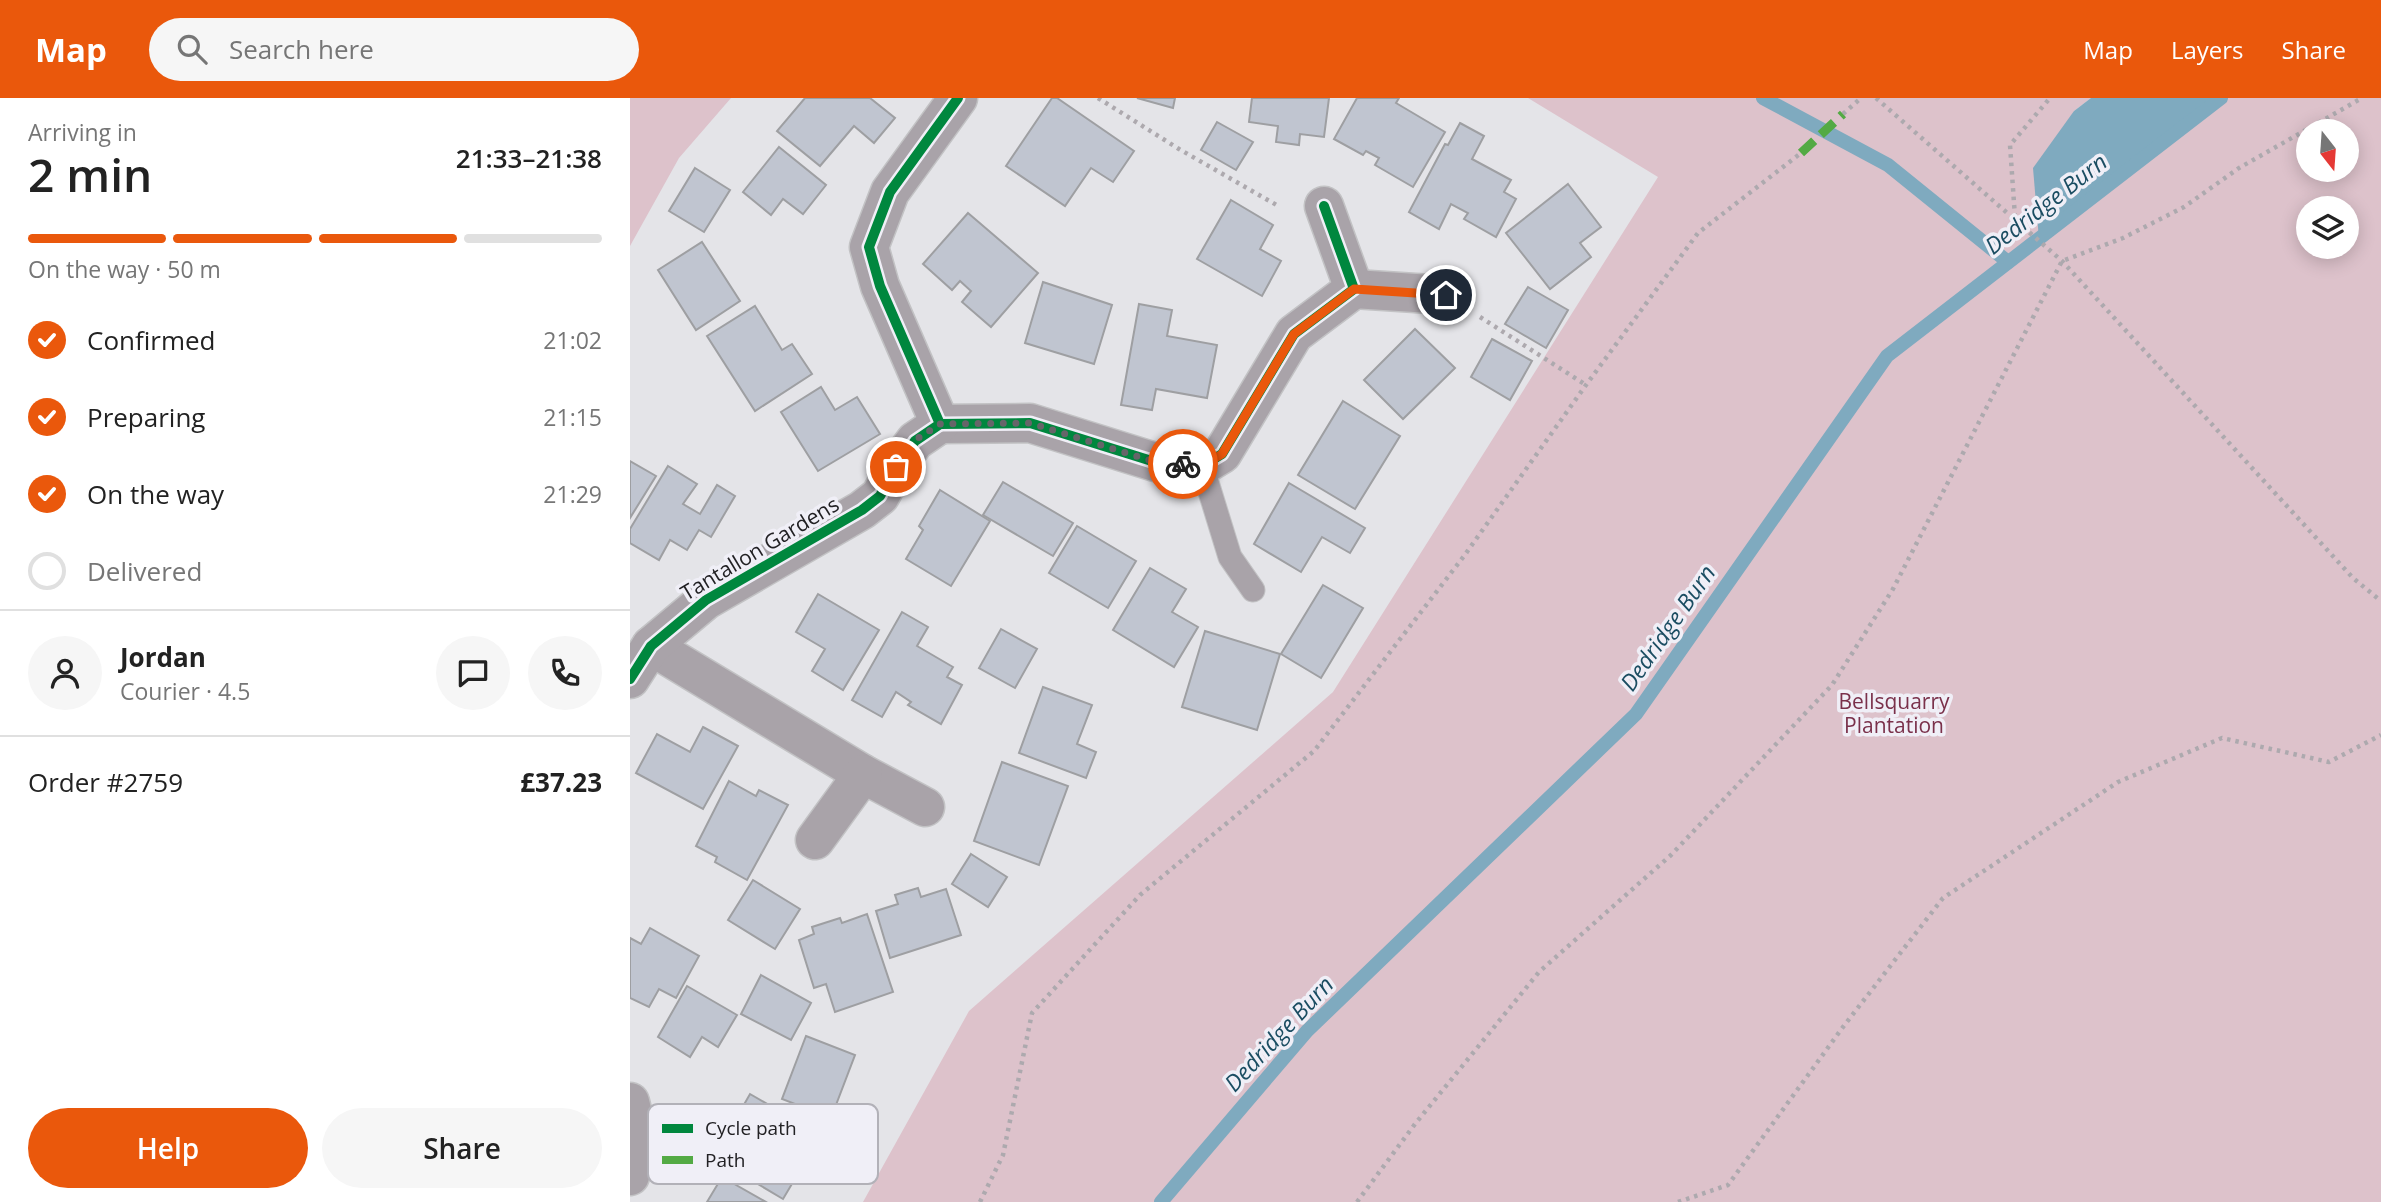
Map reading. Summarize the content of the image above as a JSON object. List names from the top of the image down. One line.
{"streets":{"street":["Tantallon Gardens"]},"water":["Dedridge Burn"],"parks":["Bellsquarry Plantation"],"legend":["Cycle path","Path"],"north":"bottom","page":{"header":"Map","search":"Search here","nav":["Map","Layers","Share"],"heading":["2 min","Arriving in","21:33–21:38"],"panel":["Jordan","Courier · 4.5","Order #2759","£37.23"],"bar":"On the way · 50 m","list":[["Confirmed","21:02"],["Preparing","21:15"],["On the way","21:29"],"Delivered"],"buttons":["Help","Share"]}}
